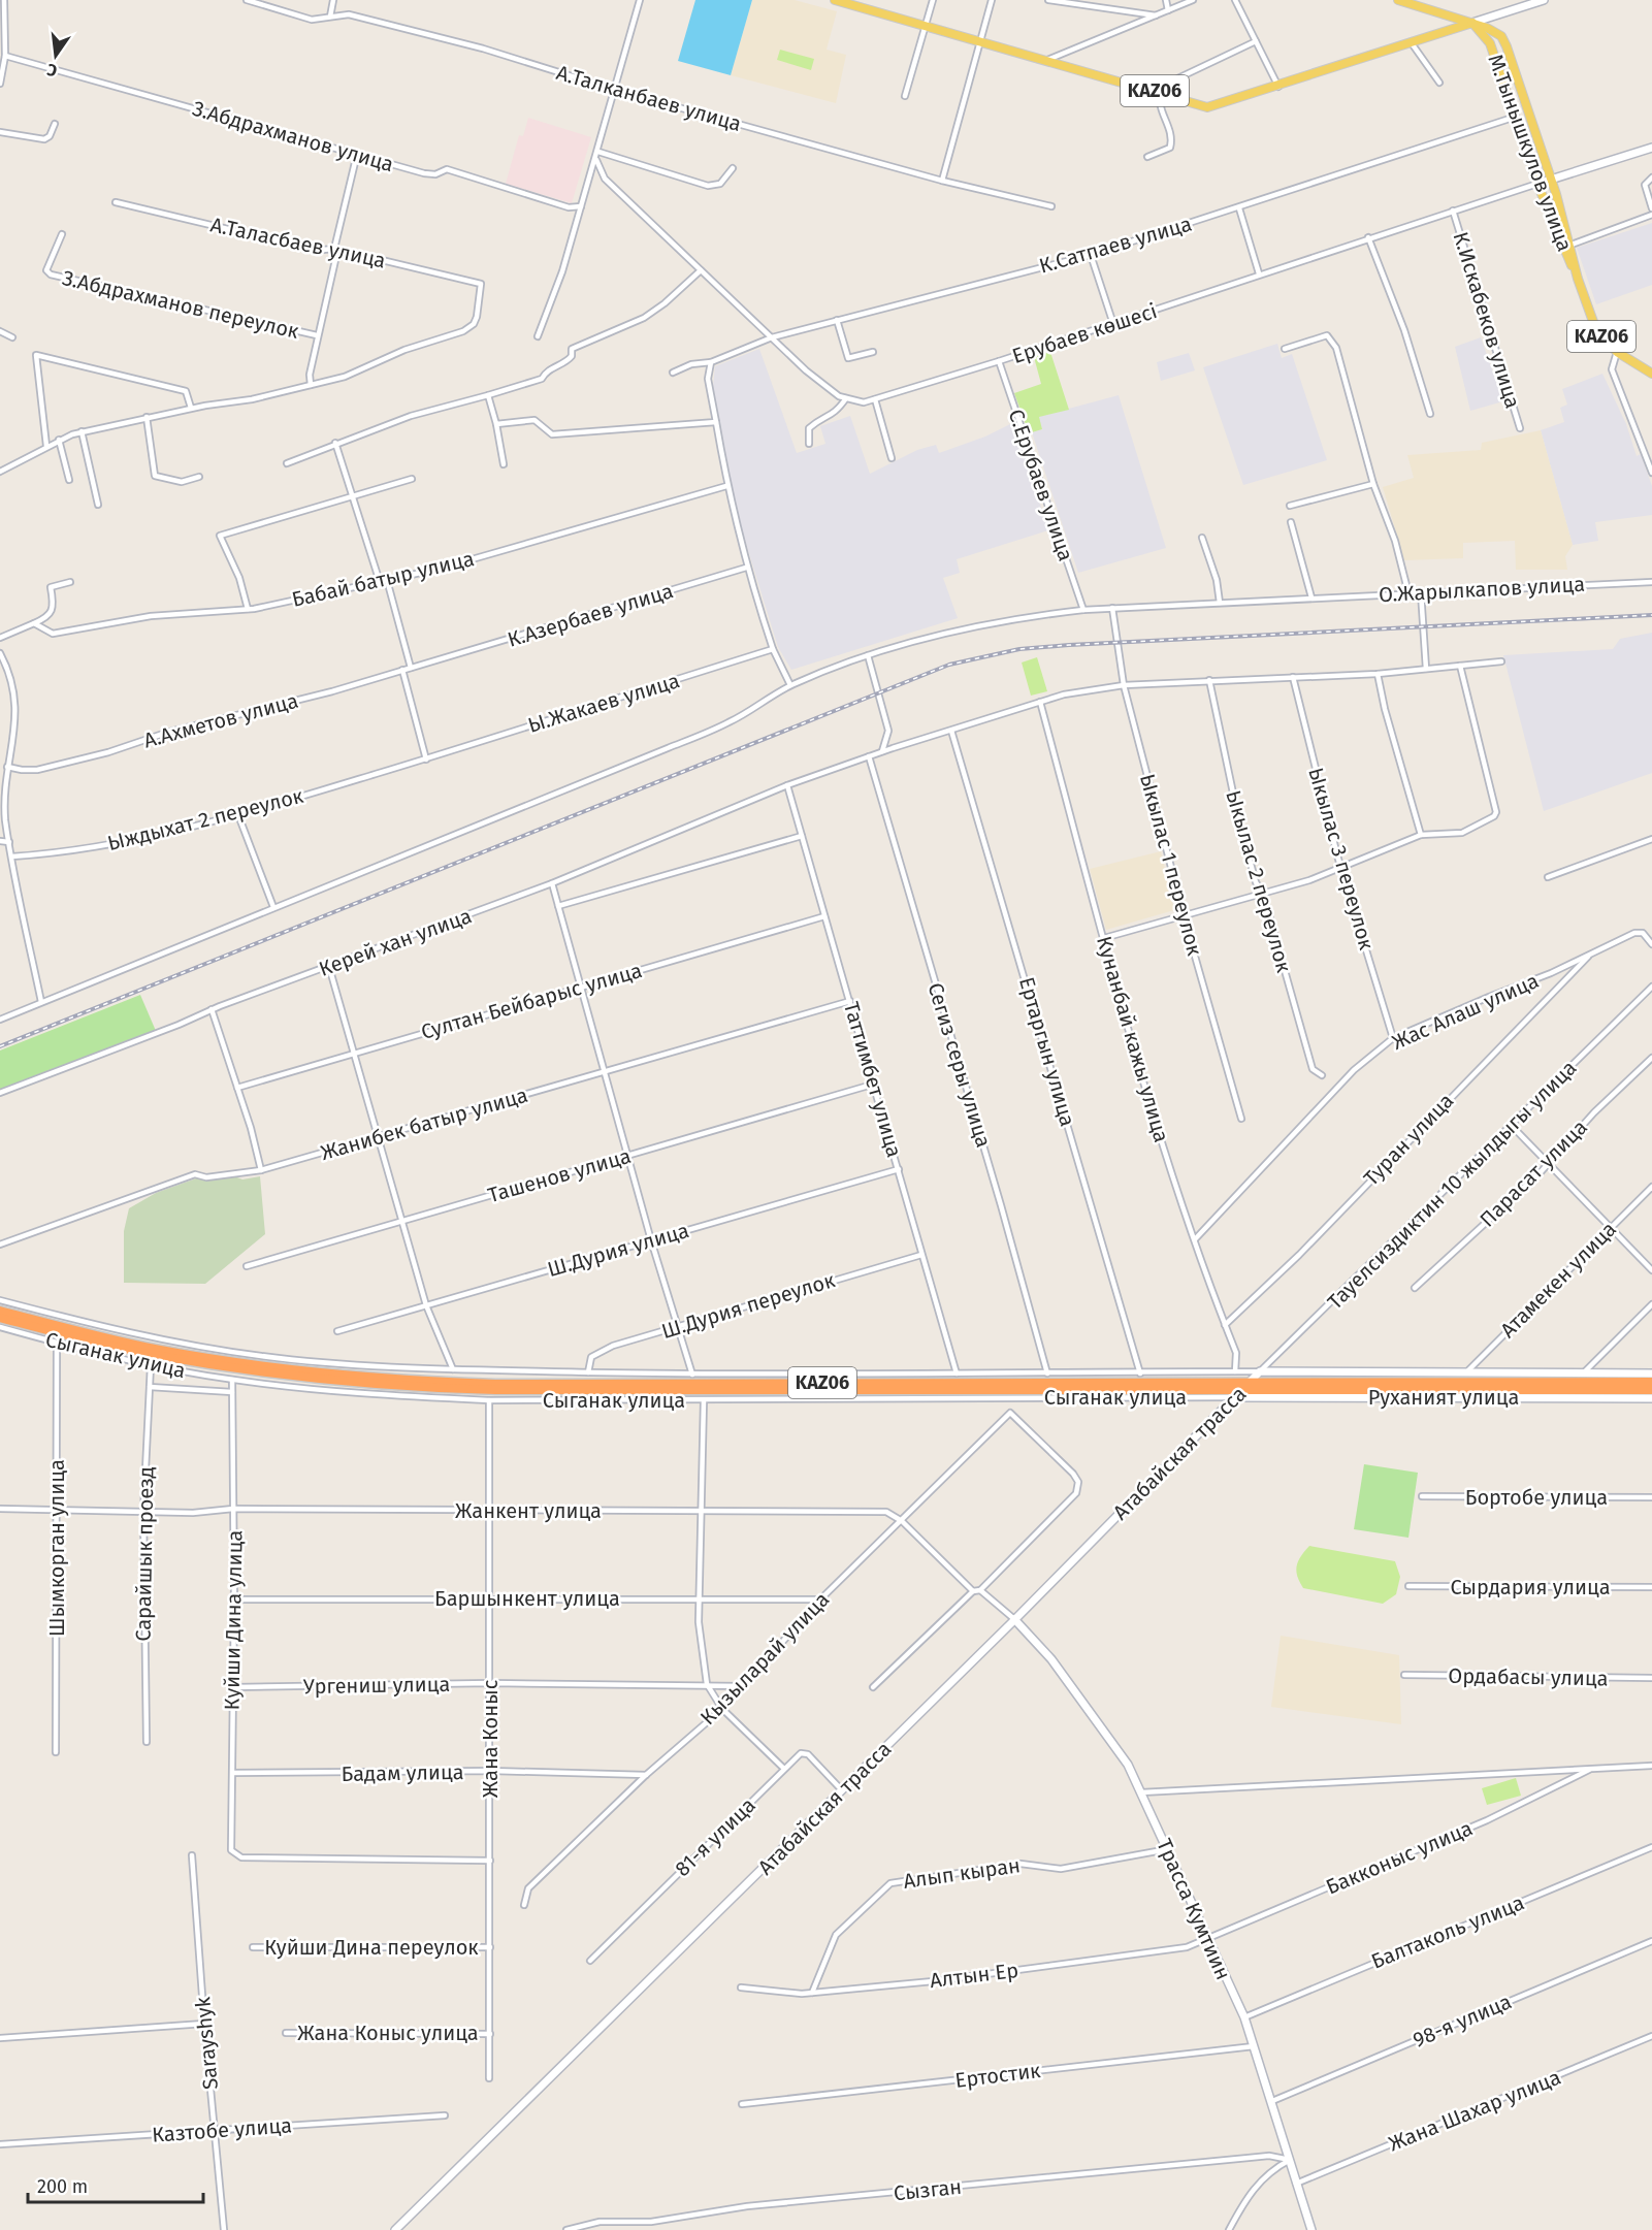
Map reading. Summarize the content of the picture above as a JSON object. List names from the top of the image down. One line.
{"streets":{"highway":["KАZ06"],"main road":["М.Тынышкулов улица","Ерубаев көшесі","Тауелсиздиктин 10 жылдыгы улица","Руханият улица","Атабайская трасса","Трасса Кумтиин"],"street":["А.Талканбаев улица","З.Абдрахманов улица","А.Таласбаев улица","К.Сатпаев улица","З.Абдрахманов переулок","К.Искабеков улица","С.Ерубаев улица","Бабай батыр улица","О.Жарылкапов улица","К.Азербаев улица","Ы.Жакаев улица","А.Ахметов улица","Ыждыхат 2 переулок","Ыкылас 3 переулок","Ыкылас 1 переулок","Ыкылас 2 переулок","Керей хан улица","Султан Бейбарыс улица","Жас Алаш улица","Кунанбай кажы улица","Ертаргын улица","Сегиз серы улица","Таттимбет улица","Жанибек батыр улица","Туран улица","Парасат улица","Ташенов улица","Ш.Дурия улица","Атамекен улица","Ш.Дурия переулок","Сыганак улица","Бортобе улица","Жанкент улица","Шымкорган улица","Сарайшык проезд","Сырдария улица","Баршынкент улица","Куйши Дина улица","Кызыларай улица","Ордабасы улица","Ургениш улица","Жана Коныс","Бадам улица","81-я улица","Бакконыс улица","Алып кыран","Балтаколь улица","Куйши Дина переулок","Алтын Ер","98-я улица","Жана Коныс улица","Sarayshyk","Ертостик","Жана Шахар улица","Казтобе улица","Сызган"]},"crossings":[["KАZ06","М.Тынышкулов улица"],["KАZ06","Тауелсиздиктин 10 жылдыгы улица"],["KАZ06","Сыганак улица"],["KАZ06","Руханият улица"],["KАZ06","Атабайская трасса"],["М.Тынышкулов улица","К.Сатпаев улица"],["М.Тынышкулов улица","Ерубаев көшесі"],["К.Искабеков улица","Ерубаев көшесі"],["Ерубаев көшесі","С.Ерубаев улица"],["С.Ерубаев улица","О.Жарылкапов улица"],["О.Жарылкапов улица","Ыкылас 1 переулок"],["К.Азербаев улица","А.Ахметов улица"],["Ы.Жакаев улица","Ыждыхат 2 переулок"],["Ыкылас 3 переулок","Керей хан улица"],["Ыкылас 3 переулок","Жас Алаш улица"],["Ыкылас 1 переулок","Керей хан улица"],["Ыкылас 2 переулок","Керей хан улица"],["Керей хан улица","Кунанбай кажы улица"],["Керей хан улица","Ертаргын улица"],["Керей хан улица","Сегиз серы улица"],["Керей хан улица","Таттимбет улица"],["Султан Бейбарыс улица","Таттимбет улица"],["Жас Алаш улица","Кунанбай кажы улица"],["Жас Алаш улица","Туран улица"],["Кунанбай кажы улица","Туран улица"],["Таттимбет улица","Жанибек батыр улица"],["Таттимбет улица","Ташенов улица"],["Таттимбет улица","Ш.Дурия улица"],["Таттимбет улица","Ш.Дурия переулок"],["Тауелсиздиктин 10 жылдыгы улица","Руханият улица"],["Тауелсиздиктин 10 жылдыгы улица","Атабайская трасса"],["Атамекен улица","Руханият улица"],["Сыганак улица","Руханият улица"],["Сыганак улица","Атабайская трасса"],["Сыганак улица","Шымкорган улица"],["Сыганак улица","Сарайшык проезд"],["Сыганак улица","Куйши Дина улица"],["Сыганак улица","Жана Коныс"],["Руханият улица","Атабайская трасса"],["Атабайская трасса","81-я улица"],["Атабайская трасса","Трасса Кумтиин"],["Жанкент улица","Шымкорган улица"],["Жанкент улица","Сарайшык проезд"],["Жанкент улица","Куйши Дина улица"],["Жанкент улица","Кызыларай улица"],["Жанкент улица","Жана Коныс"],["Баршынкент улица","Куйши Дина улица"],["Баршынкент улица","Кызыларай улица"],["Баршынкент улица","Жана Коныс"],["Куйши Дина улица","Ургениш улица"],["Куйши Дина улица","Жана Коныс"],["Куйши Дина улица","Бадам улица"],["Кызыларай улица","Ургениш улица"],["Кызыларай улица","Бадам улица"],["Ургениш улица","Жана Коныс"],["Жана Коныс","Бадам улица"],["Жана Коныс","Куйши Дина переулок"],["Жана Коныс","Жана Коныс улица"],["Бакконыс улица","Трасса Кумтиин"],["Бакконыс улица","Алтын Ер"],["Алып кыран","Трасса Кумтиин"],["Алып кыран","Алтын Ер"],["Трасса Кумтиин","Балтаколь улица"],["Трасса Кумтиин","Алтын Ер"],["Трасса Кумтиин","98-я улица"],["Трасса Кумтиин","Ертостик"],["Трасса Кумтиин","Жана Шахар улица"],["Трасса Кумтиин","Сызган"],["Sarayshyk","Казтобе улица"]],"scale_bar":"200 m","north":"bottom"}
